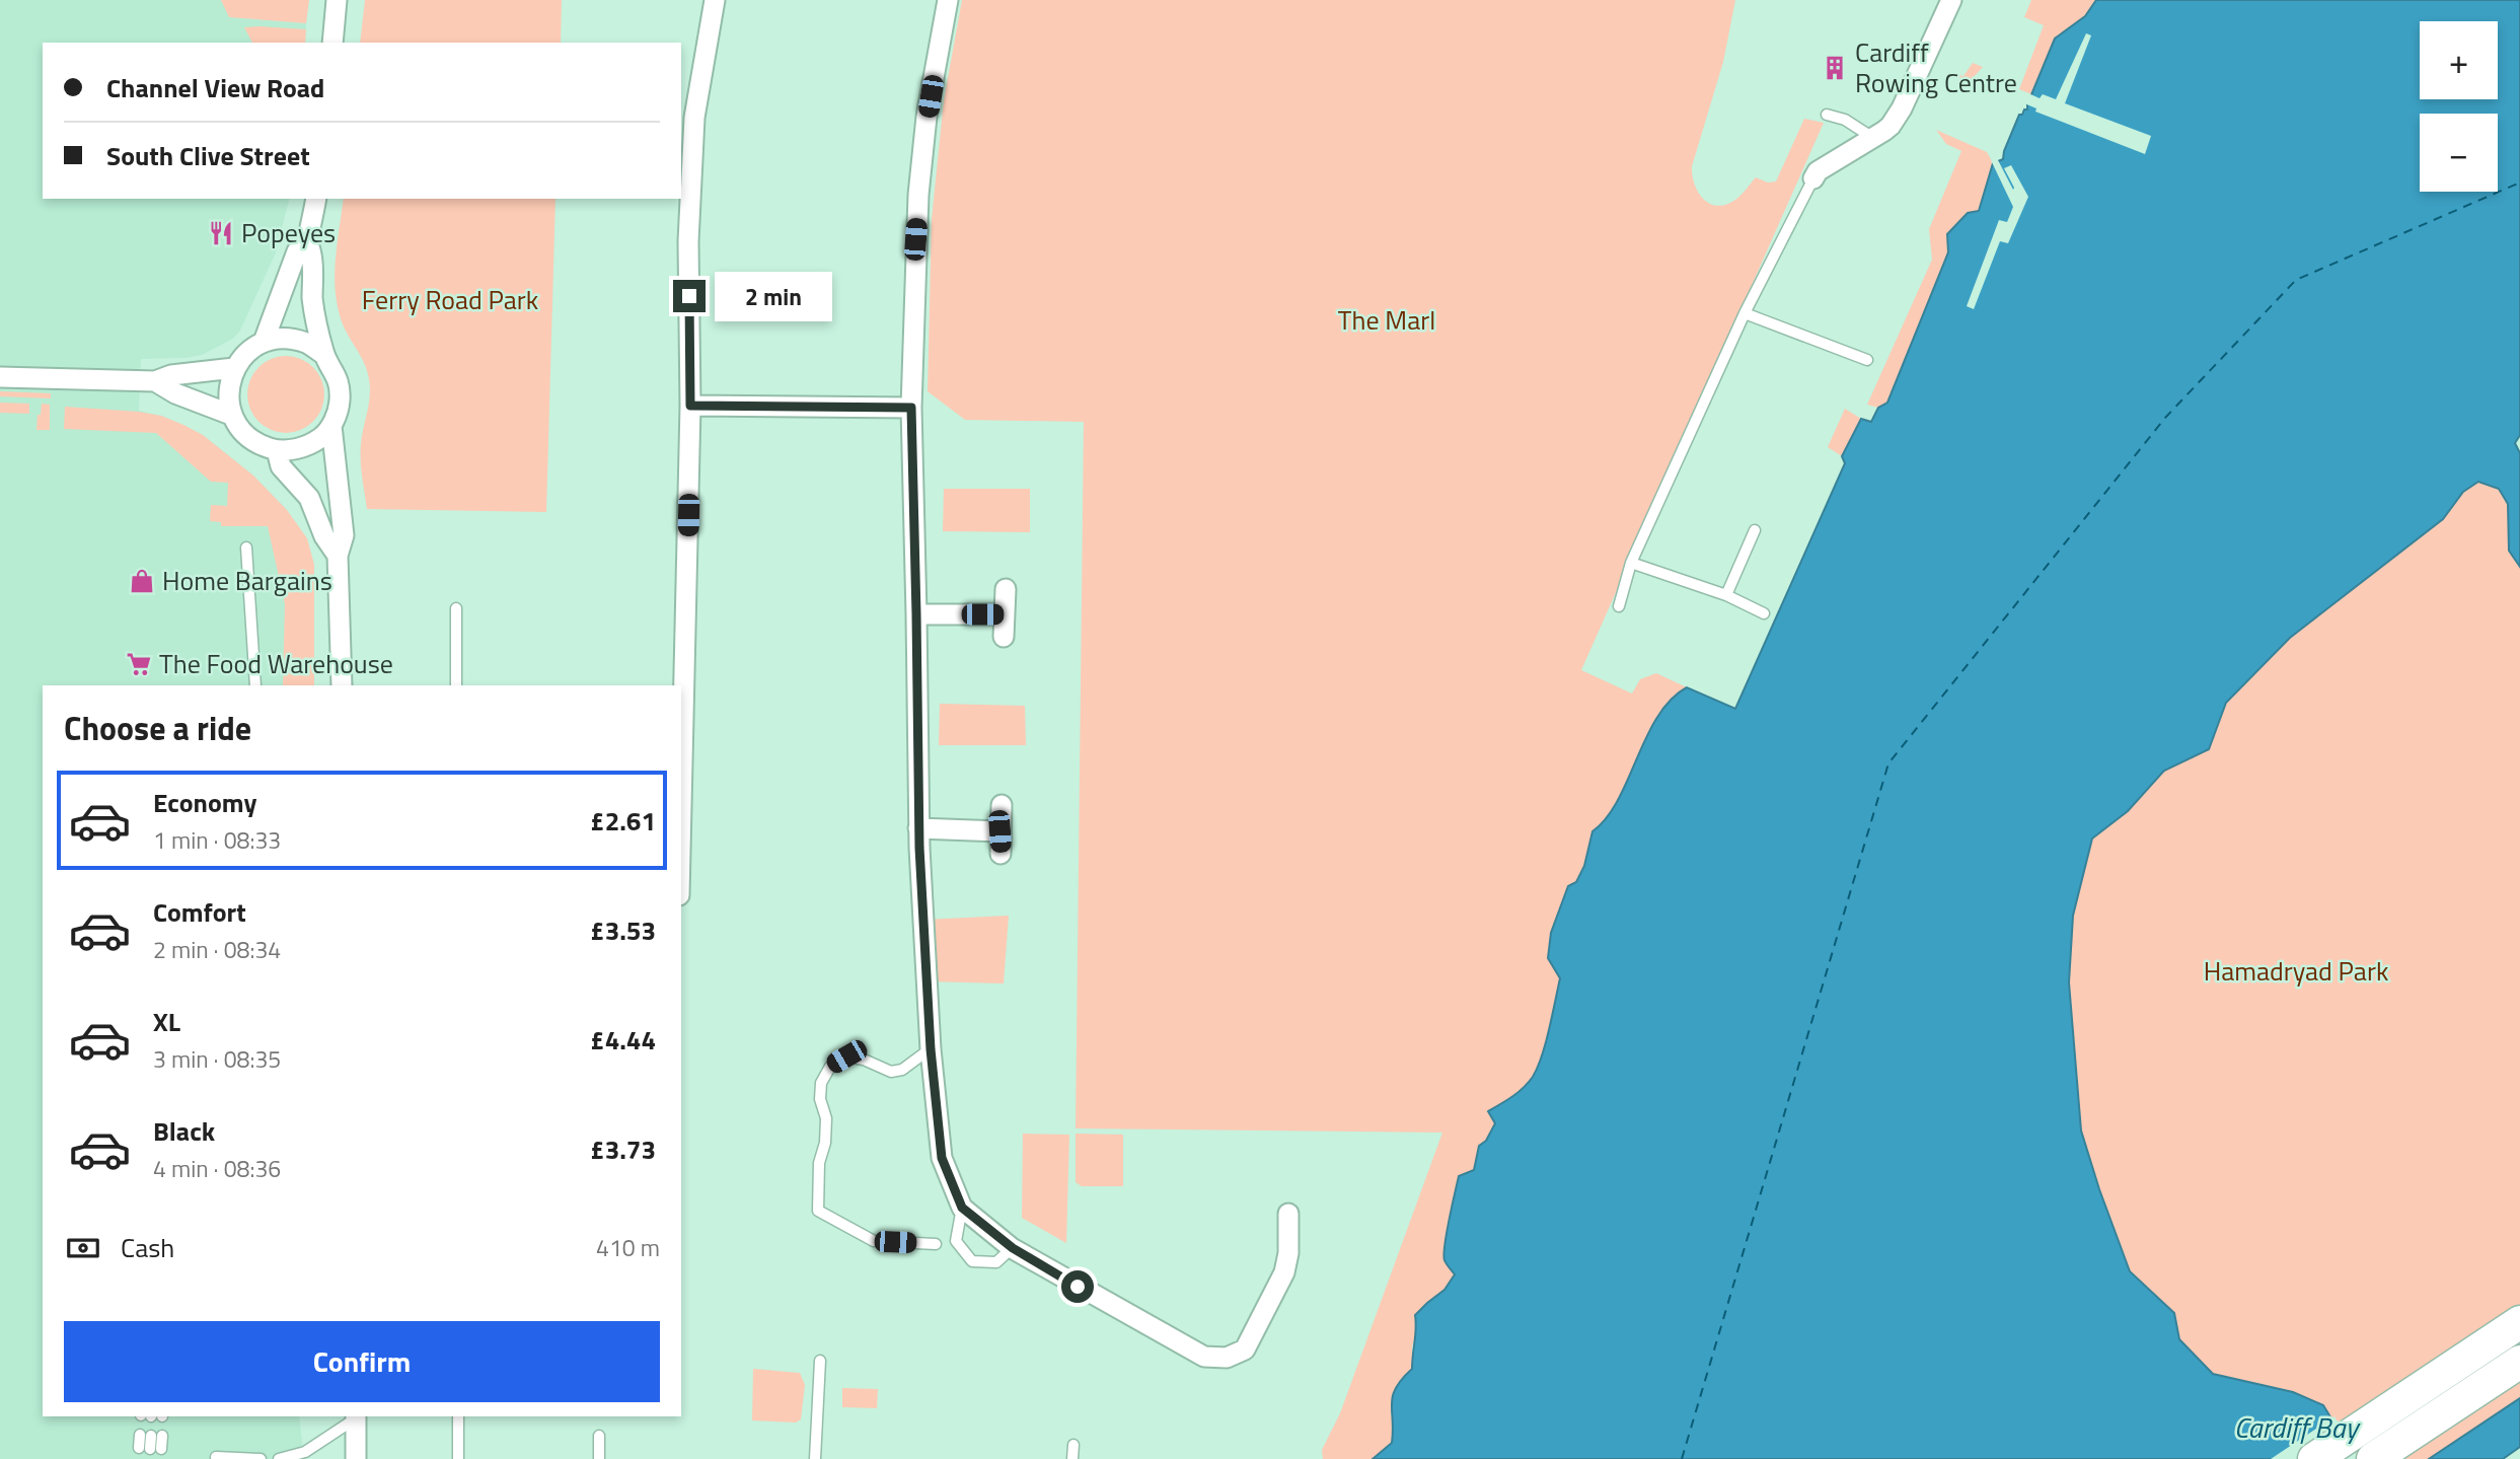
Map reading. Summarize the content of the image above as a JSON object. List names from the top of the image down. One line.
{"water":["Cardiff Bay"],"parks":["Ferry Road Park","The Marl","Hamadryad Park"],"places":{"building":["Cardiff Rowing Centre"],"restaurant":["Popeyes"],"shop":["Home Bargains"],"supermarket":["The Food Warehouse"]},"page":{"map_buttons":["+","−"],"banner":["Channel View Road","South Clive Street"],"bubble":"2 min","heading":"Choose a ride","list":[{"name":"Economy","note":"1 min · 08:33","value":"£2.61"},{"name":"Comfort","note":"2 min · 08:34","value":"£3.53"},{"name":"XL","note":"3 min · 08:35","value":"£4.44"},{"name":"Black","note":"4 min · 08:36","value":"£3.73"}],"pay":["Cash","410 m"],"buttons":"Confirm"}}
